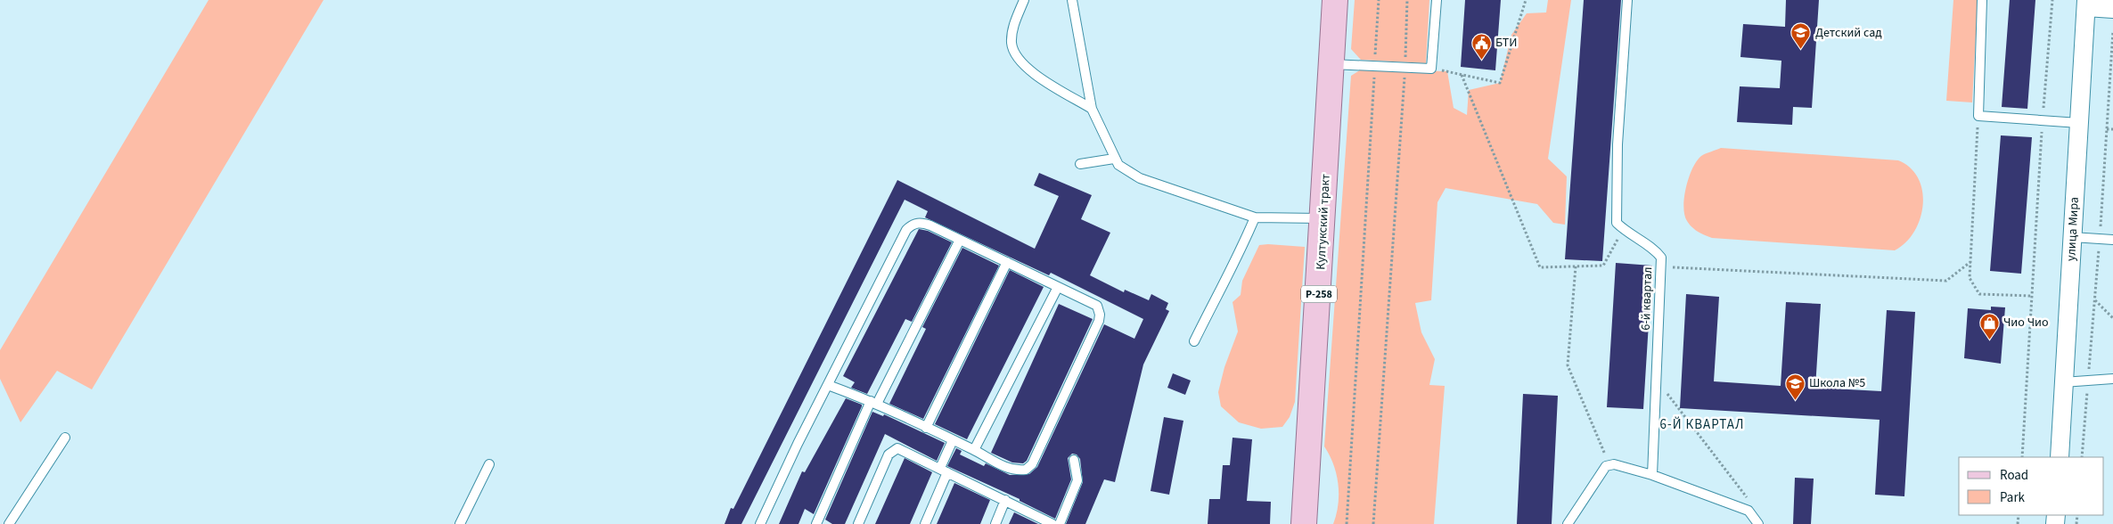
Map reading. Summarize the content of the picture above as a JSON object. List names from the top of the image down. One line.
{"streets":{"main road":["Култукский тракт","Р-258"],"street":["улица Мира"],"lane":["6-й квартал"]},"districts":["6-Й КВАРТАЛ"],"places":{"school or university":["Детский сад","Школа №5"],"public building":["БТИ"],"shop":["Чио Чио"]},"legend":["Road","Park"]}
